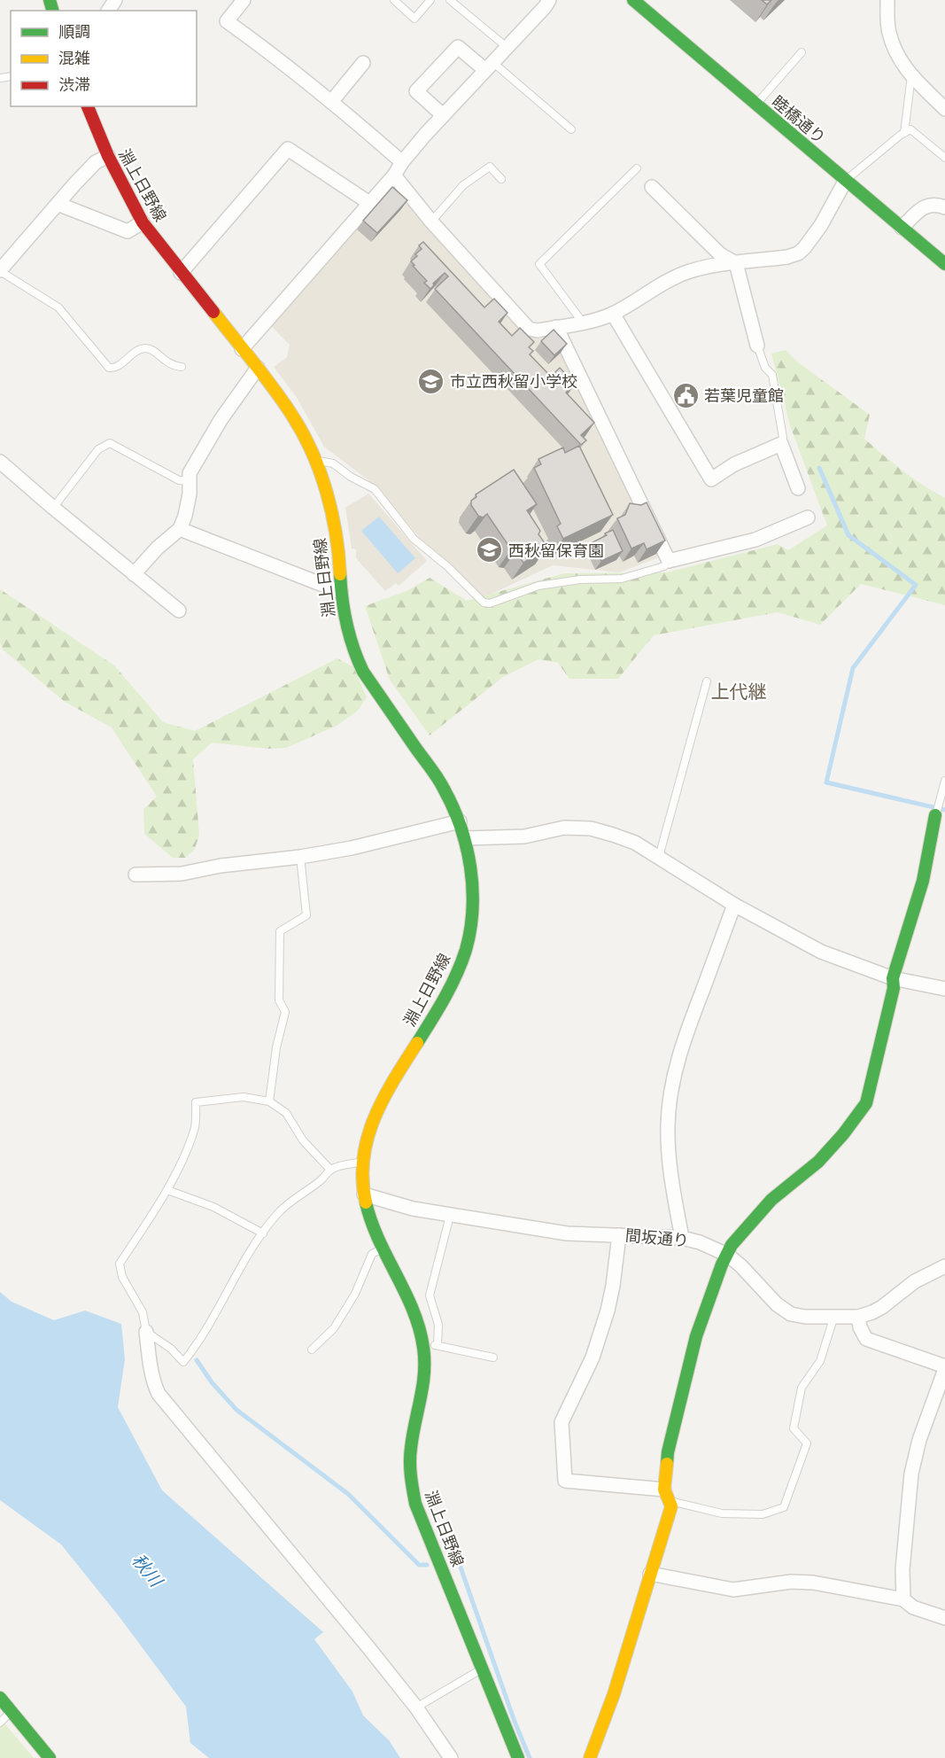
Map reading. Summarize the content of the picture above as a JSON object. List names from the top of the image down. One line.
{"streets":{"main road":["睦橋通り","淵上日野線"],"street":["間坂通り"]},"crossings":[["淵上日野線","間坂通り"]],"districts":["上代継"],"water":["秋川"],"places":{"school or university":["市立西秋留小学校","西秋留保育園"],"public building":["若葉児童館"]},"legend":["順調","混雑","渋滞"]}
